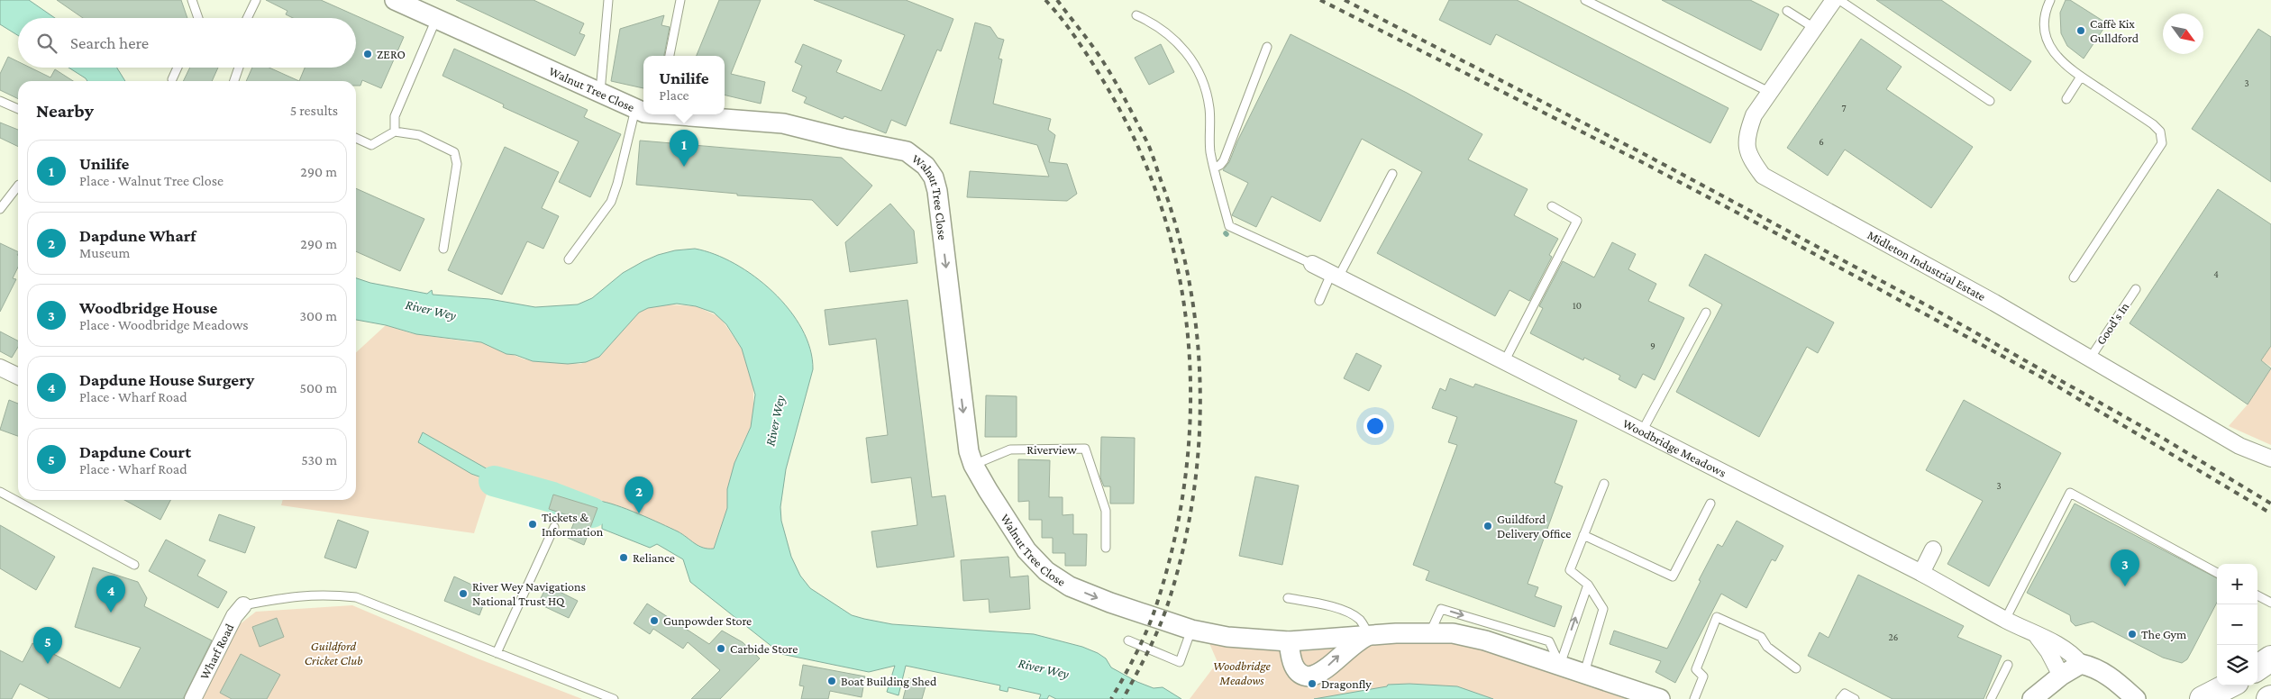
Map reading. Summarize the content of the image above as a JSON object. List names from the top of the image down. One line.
{"streets":{"street":["Walnut Tree Close","Midleton Industrial Estate","Woodbridge Meadows","Wharf Road"],"lane":["Good's In","Riverview"]},"crossings":[["Walnut Tree Close","Riverview"],["Midleton Industrial Estate","Good's In"]],"one_way":["Walnut Tree Close"],"water":["River Wey"],"parks":["Guildford Cricket Club","Woodbridge Meadows"],"places":["Caffè Kix Gulldford","ZERO","Tickets & Information","Guildford Delivery Office","Reliance","River Wey Navigations National Trust HQ","Gunpowder Store","The Gym","Carbide Store","Boat Building Shed","Dragonfly"],"house_numbers":["3","7","6","4","10","9","3","26"],"north":"bottom right","page":{"search":"Search here","popup":["Unilife","Place"],"heading":["Nearby","5 results"],"pins":["1","2","3","4","5"],"list":[{"mark":"1","name":"Unilife","note":"Place · Walnut Tree Close","value":"290 m"},{"mark":"2","name":"Dapdune Wharf","note":"Museum","value":"290 m"},{"mark":"3","name":"Woodbridge House","note":"Place · Woodbridge Meadows","value":"300 m"},{"mark":"4","name":"Dapdune House Surgery","note":"Place · Wharf Road","value":"500 m"},{"mark":"5","name":"Dapdune Court","note":"Place · Wharf Road","value":"530 m"}],"map_buttons":["+","−"]}}
